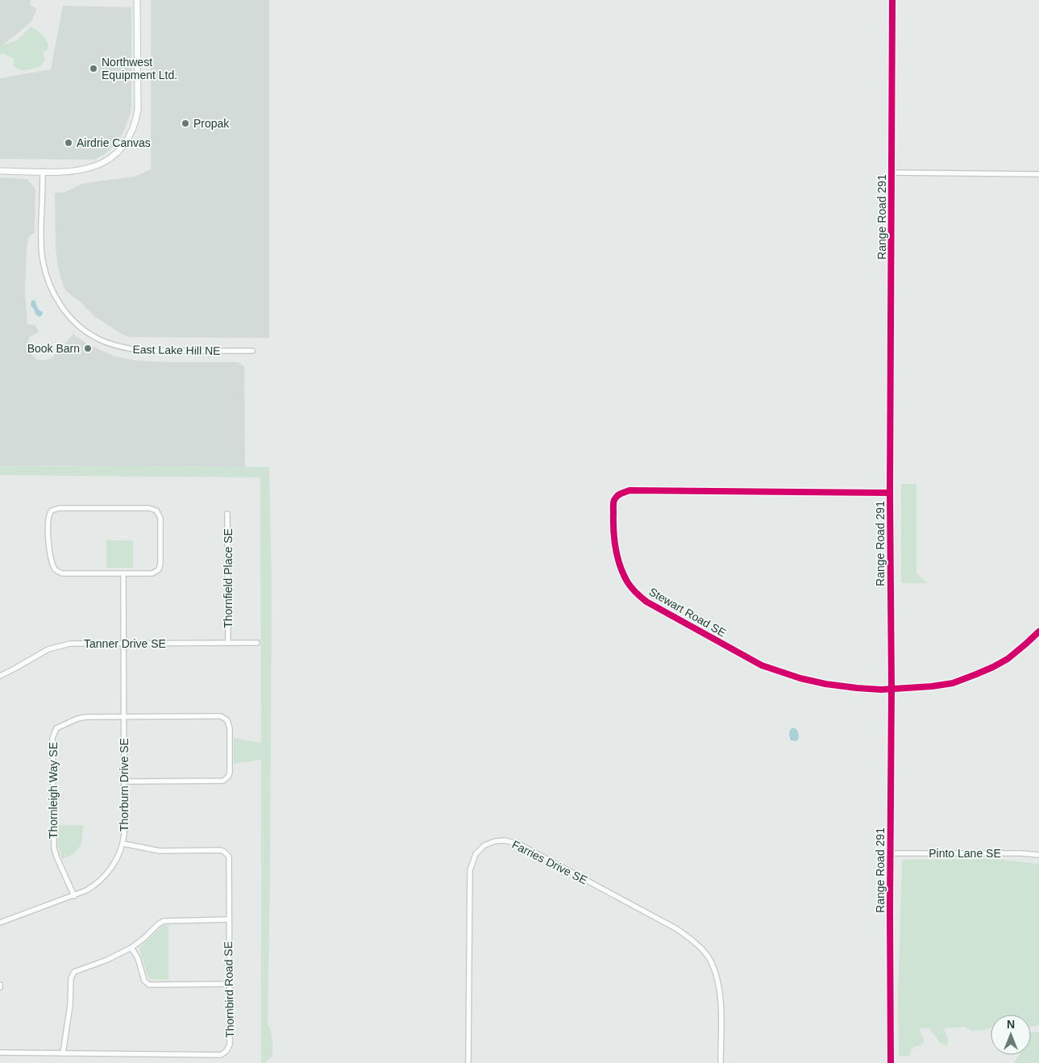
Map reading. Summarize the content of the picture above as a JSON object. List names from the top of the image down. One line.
{"streets":{"street":["Range Road 291","East Lake Hill NE","Thornfield Place SE","Stewart Road SE","Tanner Drive SE","Thorburn Drive SE","Thornleigh Way SE","Pinto Lane SE","Farries Drive SE","Thornbird Road SE"]},"crossings":[["Range Road 291","Stewart Road SE"],["Range Road 291","Pinto Lane SE"],["Thornfield Place SE","Tanner Drive SE"],["Tanner Drive SE","Thorburn Drive SE"],["Thorburn Drive SE","Thornleigh Way SE"],["Thorburn Drive SE","Thornbird Road SE"]],"places":["Northwest Equipment Ltd.","Propak","Airdrie Canvas","Book Barn"],"north":"top"}
